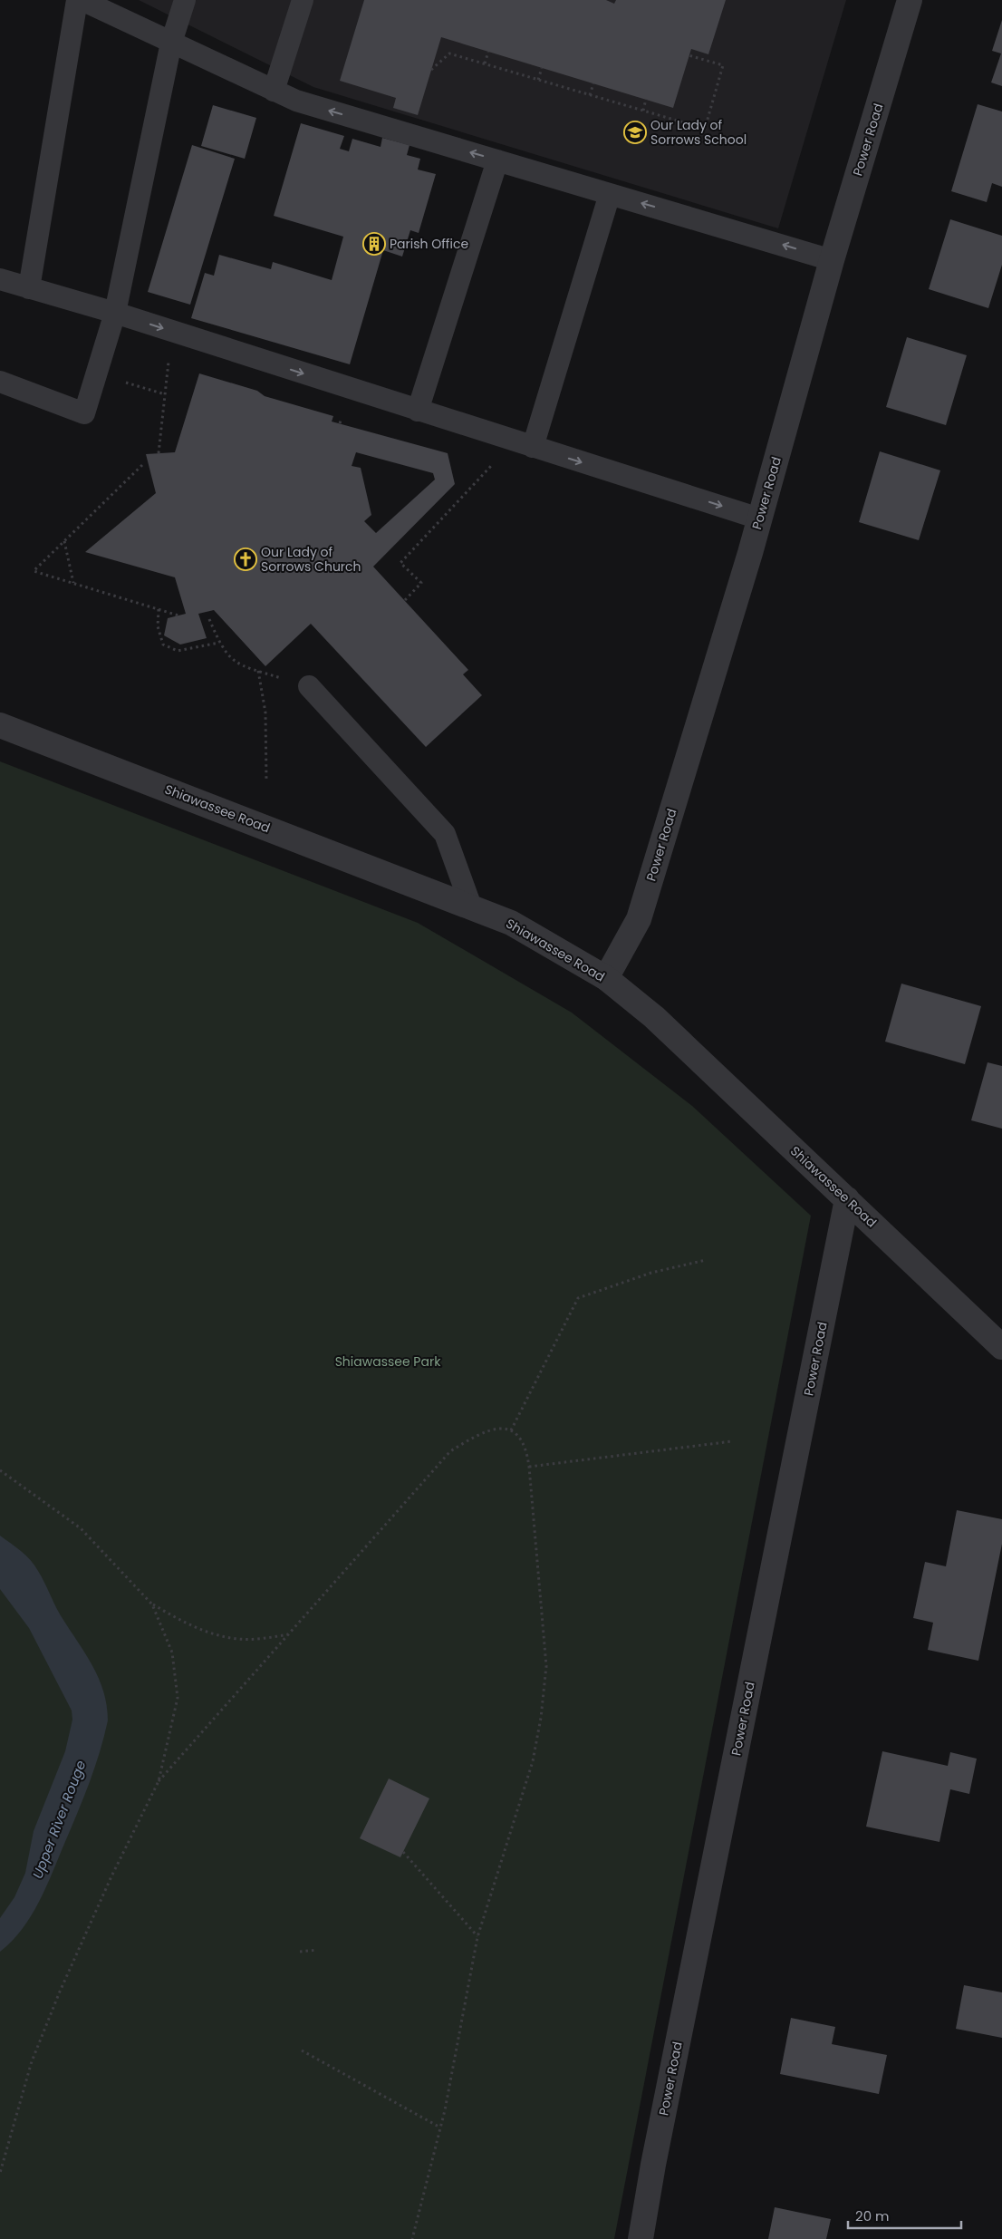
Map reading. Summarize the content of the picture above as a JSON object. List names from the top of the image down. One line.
{"streets":{"street":["Power Road","Shiawassee Road"]},"crossings":[["Power Road","Shiawassee Road"]],"water":["Upper River Rouge"],"parks":["Shiawassee Park"],"places":{"school or university":["Our Lady of Sorrows School"],"building":["Parish Office"],"church":["Our Lady of Sorrows Church"]},"scale_bar":"20 m"}
